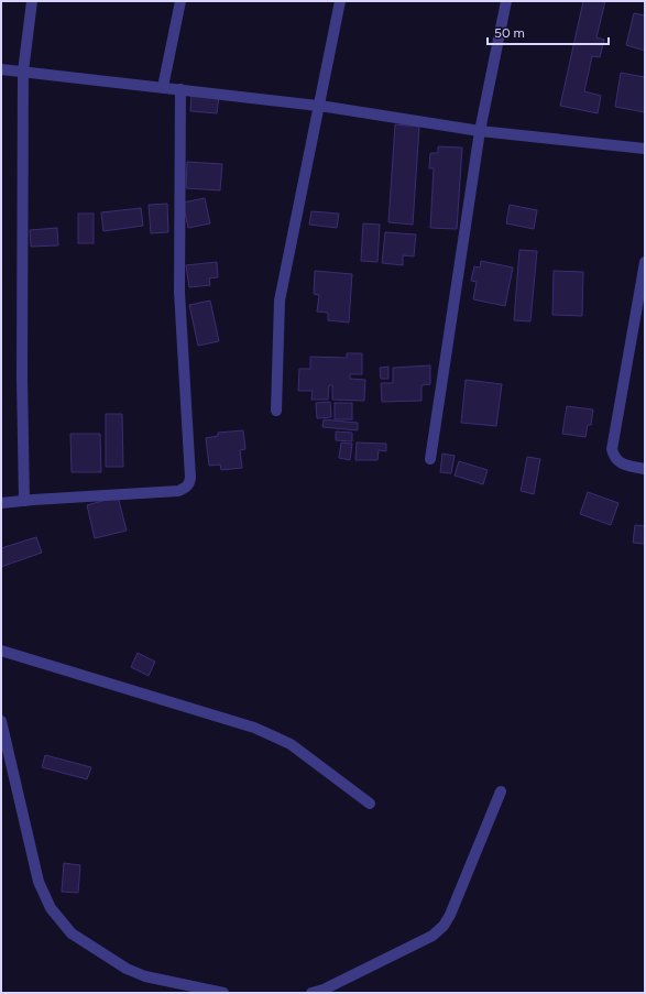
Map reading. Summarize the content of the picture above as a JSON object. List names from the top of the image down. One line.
{"scale_bar":"50 m"}
